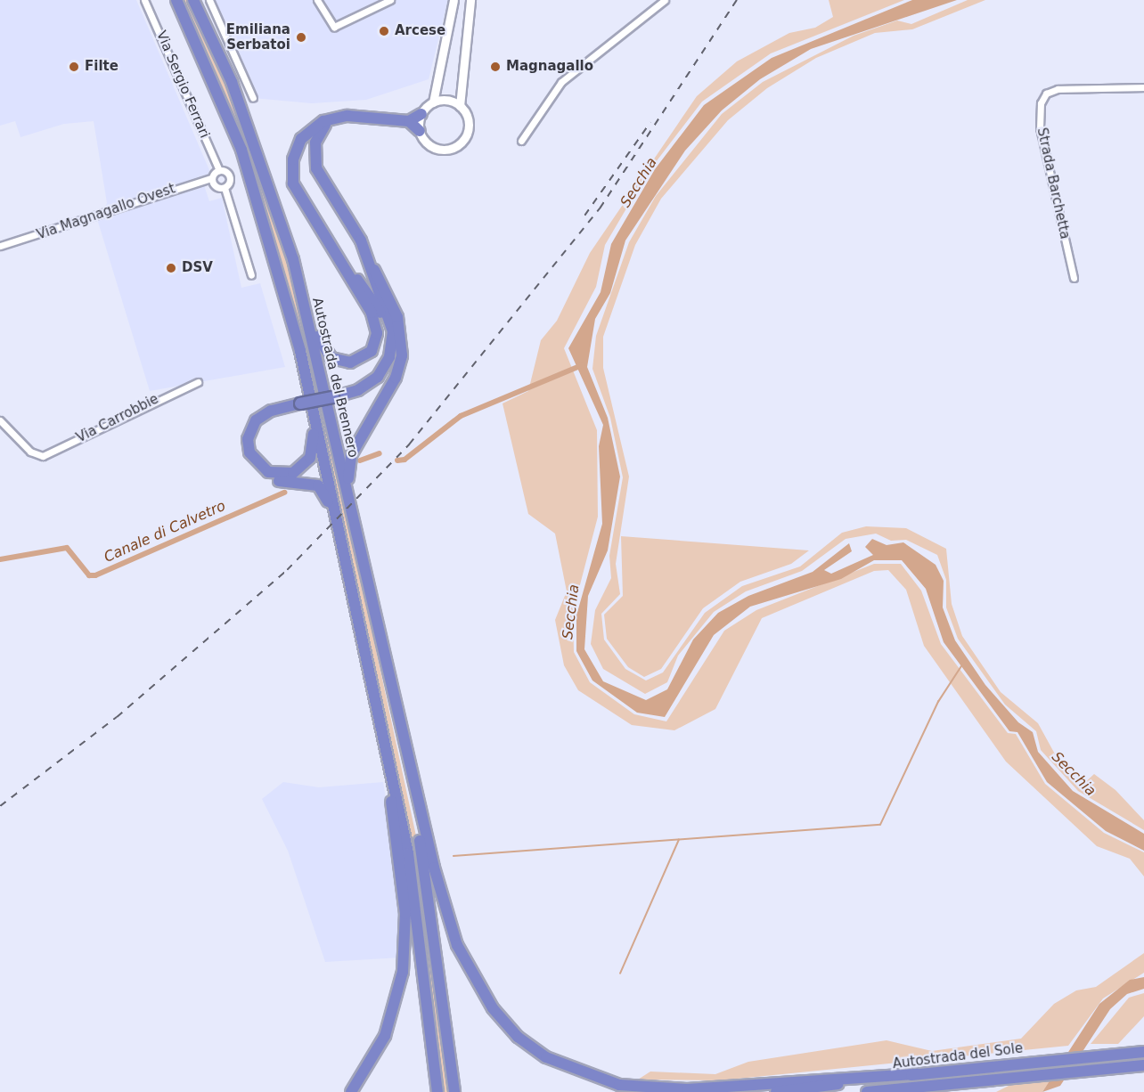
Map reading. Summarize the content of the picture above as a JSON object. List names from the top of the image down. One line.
{"streets":{"highway":["Autostrada del Brennero","Autostrada del Sole"],"street":["Via Sergio Ferrari","Strada Barchetta","Via Magnagallo Ovest","Via Carrobbie"]},"water":["Secchia","Canale di Calvetro"],"places":["Arcese","Emiliana Serbatoi","Filte","Magnagallo","DSV"]}
